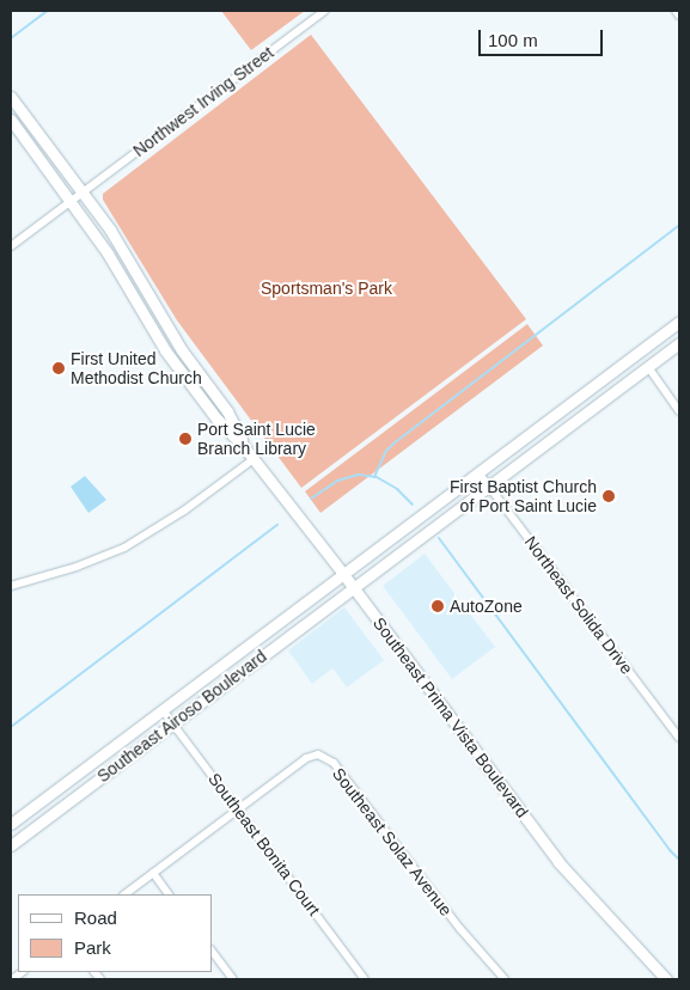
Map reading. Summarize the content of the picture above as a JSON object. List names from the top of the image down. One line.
{"streets":{"main road":["Southeast Airoso Boulevard","Southeast Prima Vista Boulevard"],"street":["Northwest Irving Street","Northeast Solida Drive","Southeast Solaz Avenue","Southeast Bonita Court"]},"crossings":[["Northeast Solida Drive","Southeast Airoso Boulevard"],["Southeast Airoso Boulevard","Southeast Prima Vista Boulevard"],["Southeast Airoso Boulevard","Southeast Bonita Court"],["Southeast Solaz Avenue","Southeast Bonita Court"]],"parks":["Sportsman's Park"],"places":["First United Methodist Church","Port Saint Lucie Branch Library","First Baptist Church of Port Saint Lucie","AutoZone"],"legend":["Road","Park"],"scale_bar":"100 m"}
